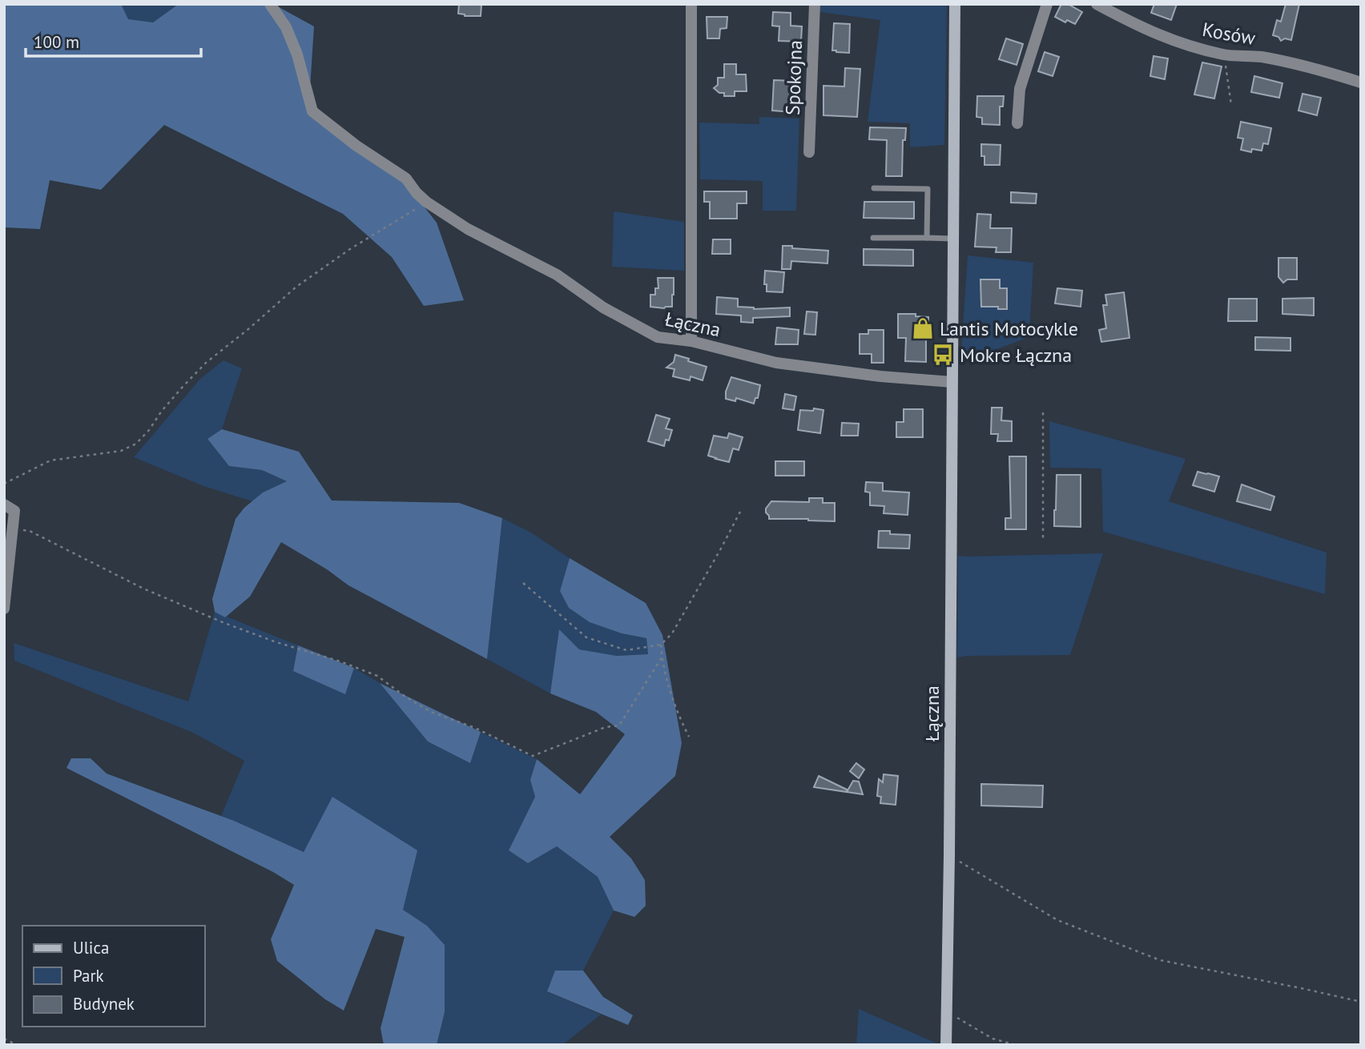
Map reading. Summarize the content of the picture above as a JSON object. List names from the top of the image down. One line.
{"streets":{"street":["Kosów","Spokojna","Łączna"]},"places":{"shop":["Lantis Motocykle"],"bus stop":["Mokre Łączna"]},"legend":["Ulica","Park","Budynek"],"scale_bar":"100 m"}
